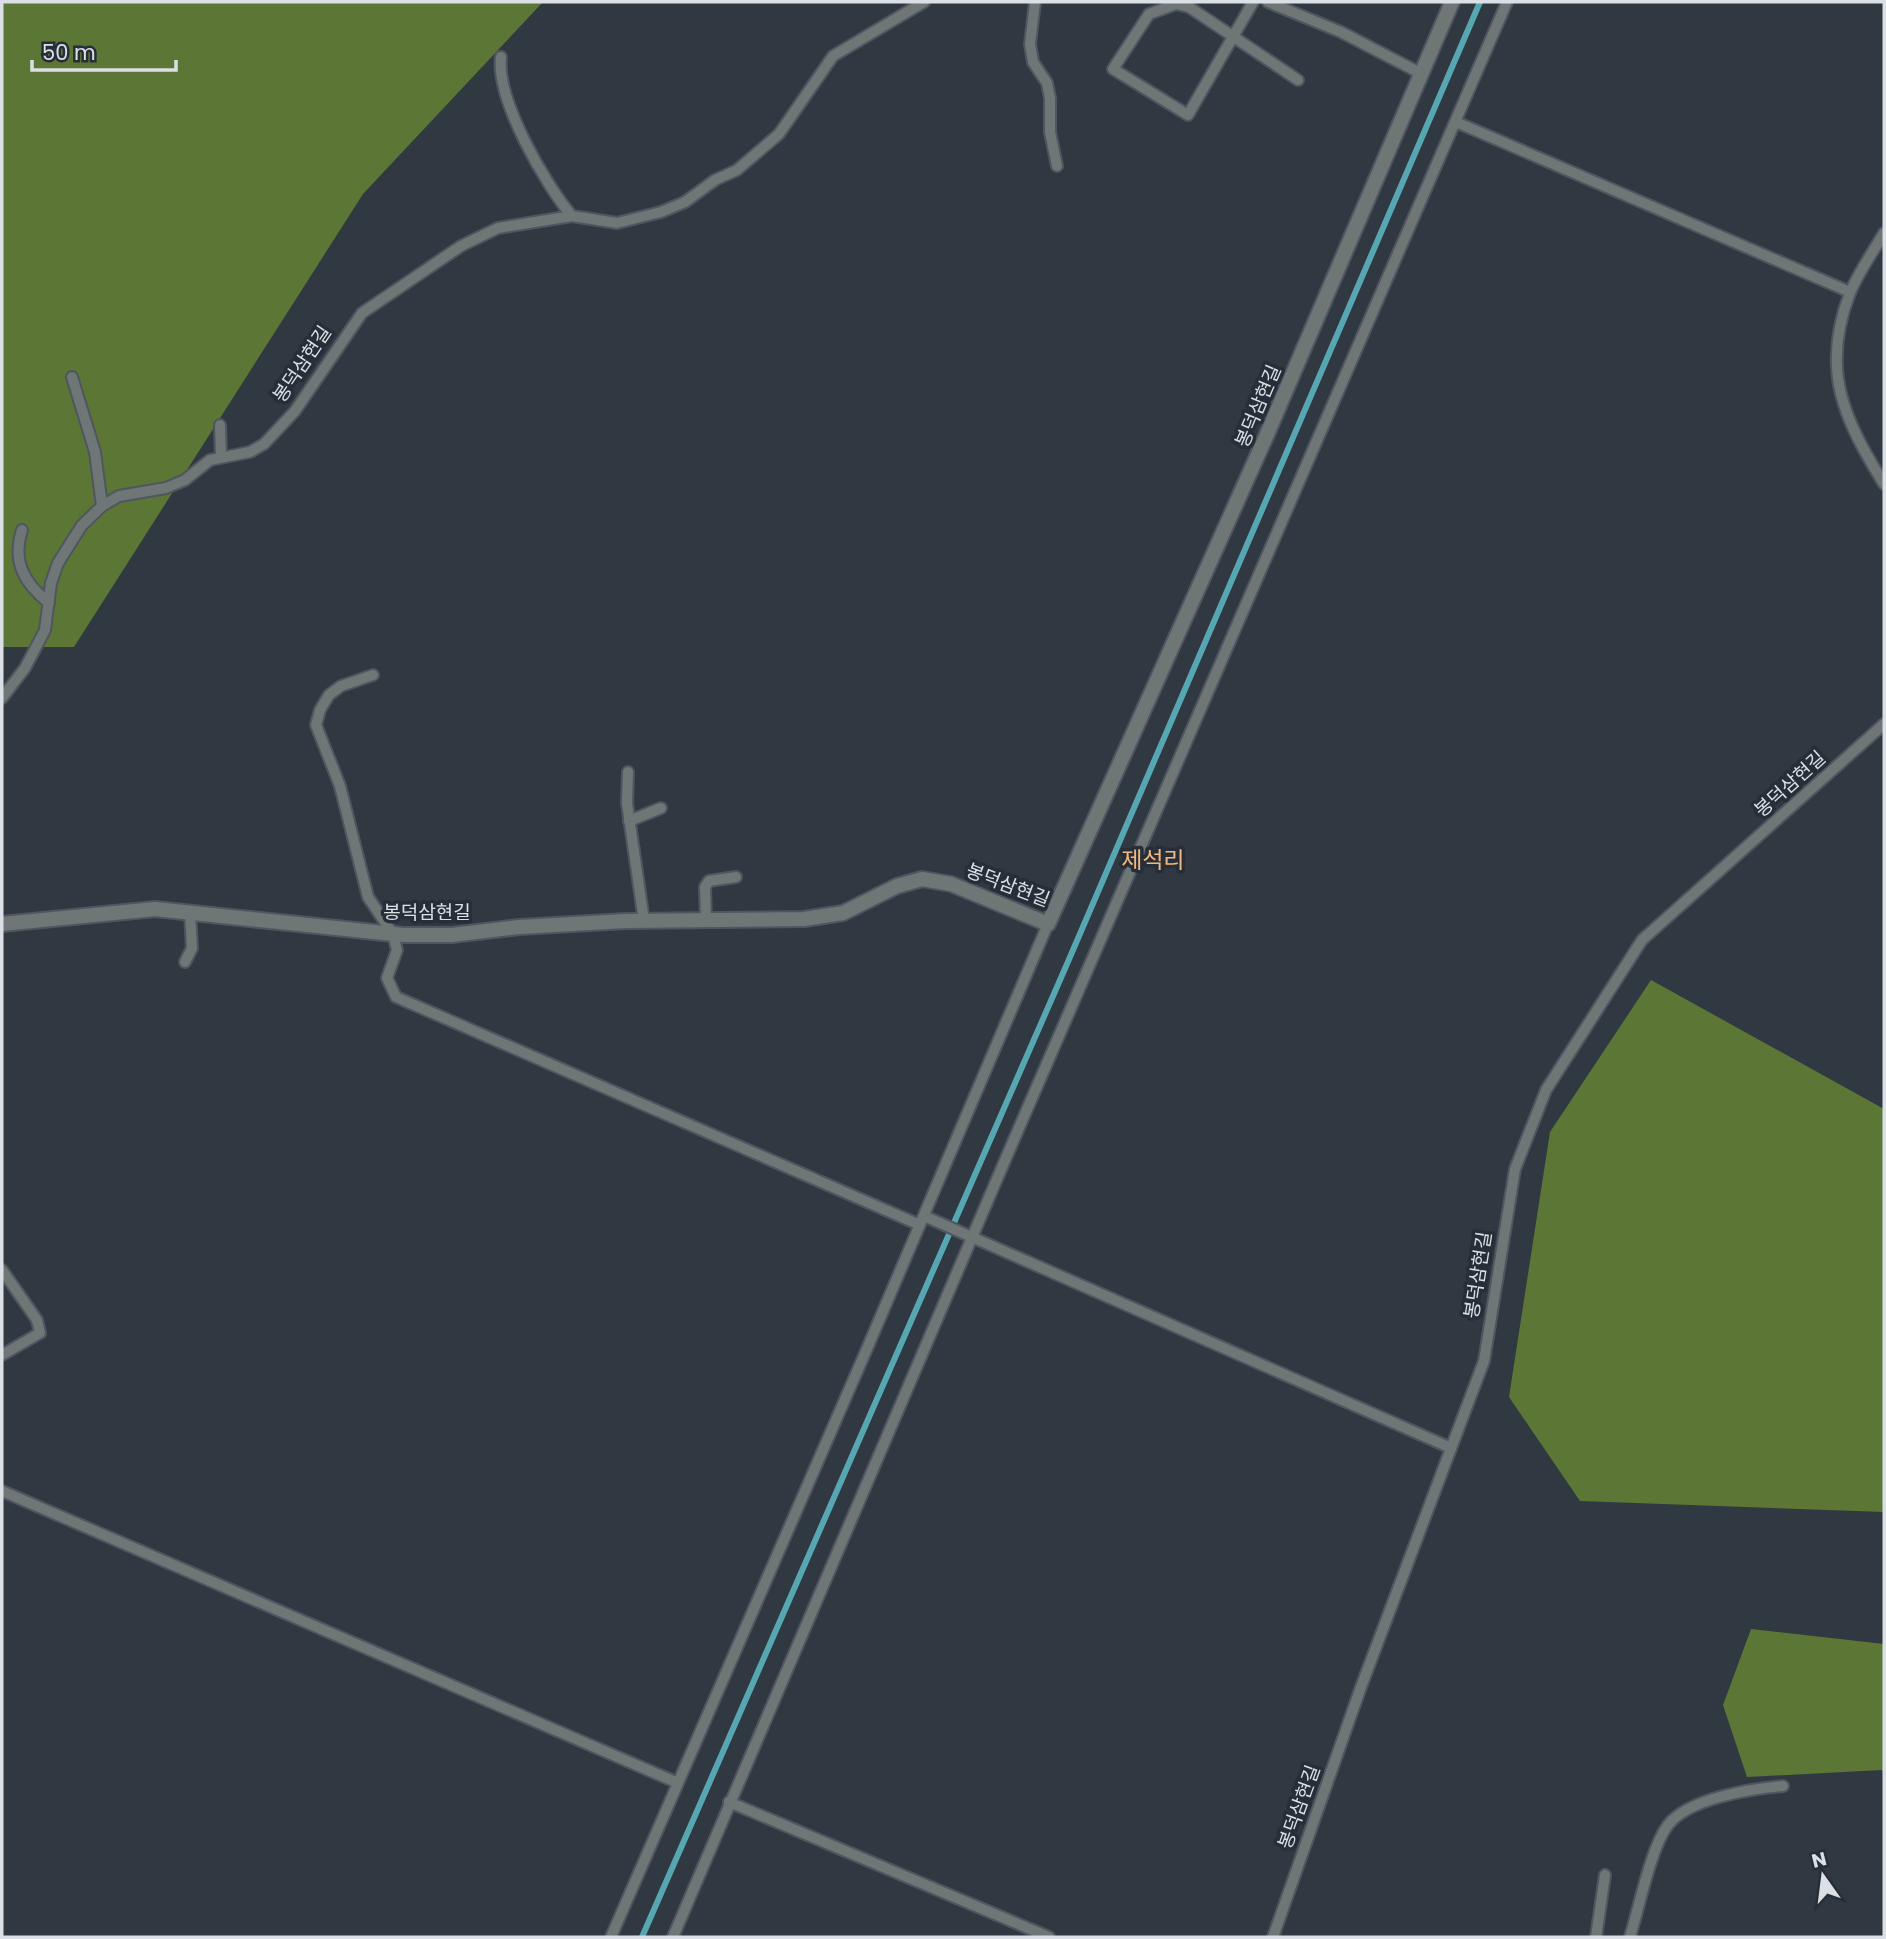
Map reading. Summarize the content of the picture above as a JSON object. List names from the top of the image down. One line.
{"streets":{"street":["봉덕삼현길"]},"districts":["제석리"],"scale_bar":"50 m","north":"top"}
